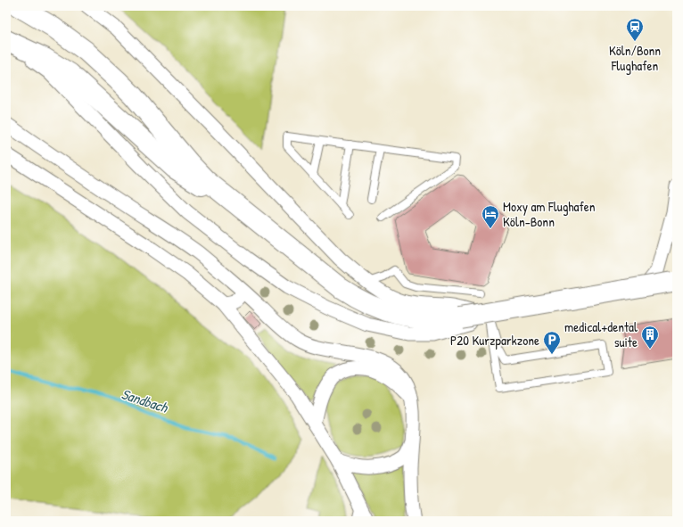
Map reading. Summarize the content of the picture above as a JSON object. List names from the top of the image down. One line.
{"water":["Sandbach"],"places":{"station":["Köln/Bonn Flughafen"],"hotel":["Moxy am Flughafen Köln-Bonn"],"building":["medical+dental suite"],"parking":["P20 Kurzparkzone"]}}
